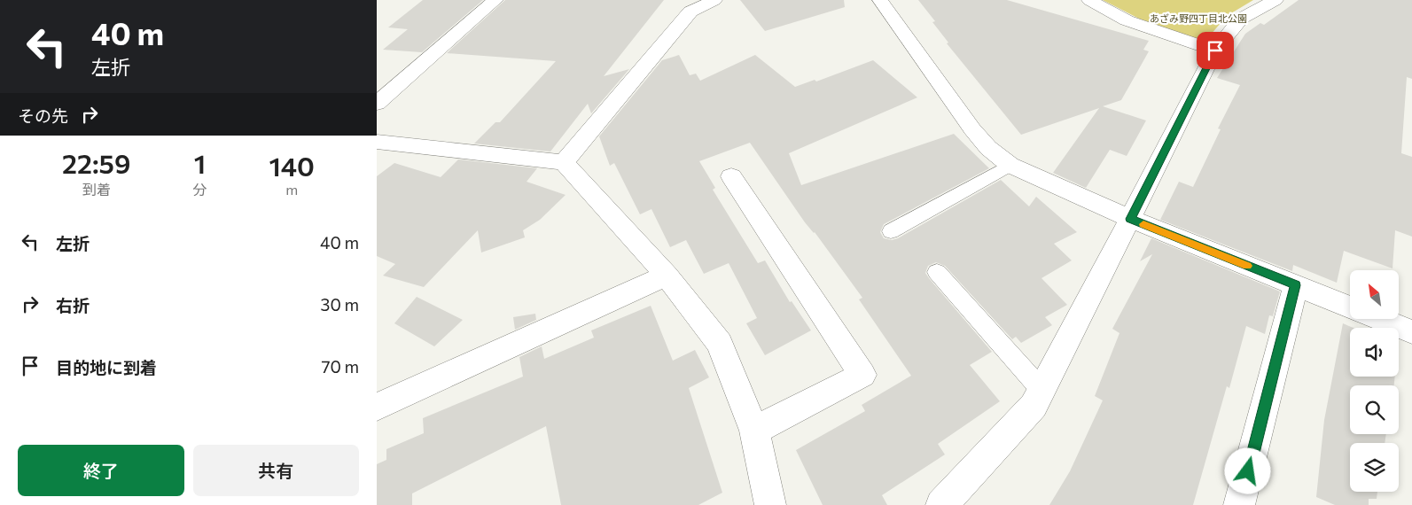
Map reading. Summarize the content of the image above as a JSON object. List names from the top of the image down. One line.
{"parks":["あざみ野四丁目北公園"],"north":"top left","page":{"turn":["40 m","左折"],"then":"その先","eta":["22:59","到着","1","分","140","m"],"list":[{"name":"左折","value":"40 m"},{"name":"右折","value":"30 m"},{"name":"目的地に到着","value":"70 m"}],"buttons":["終了","共有"]}}
